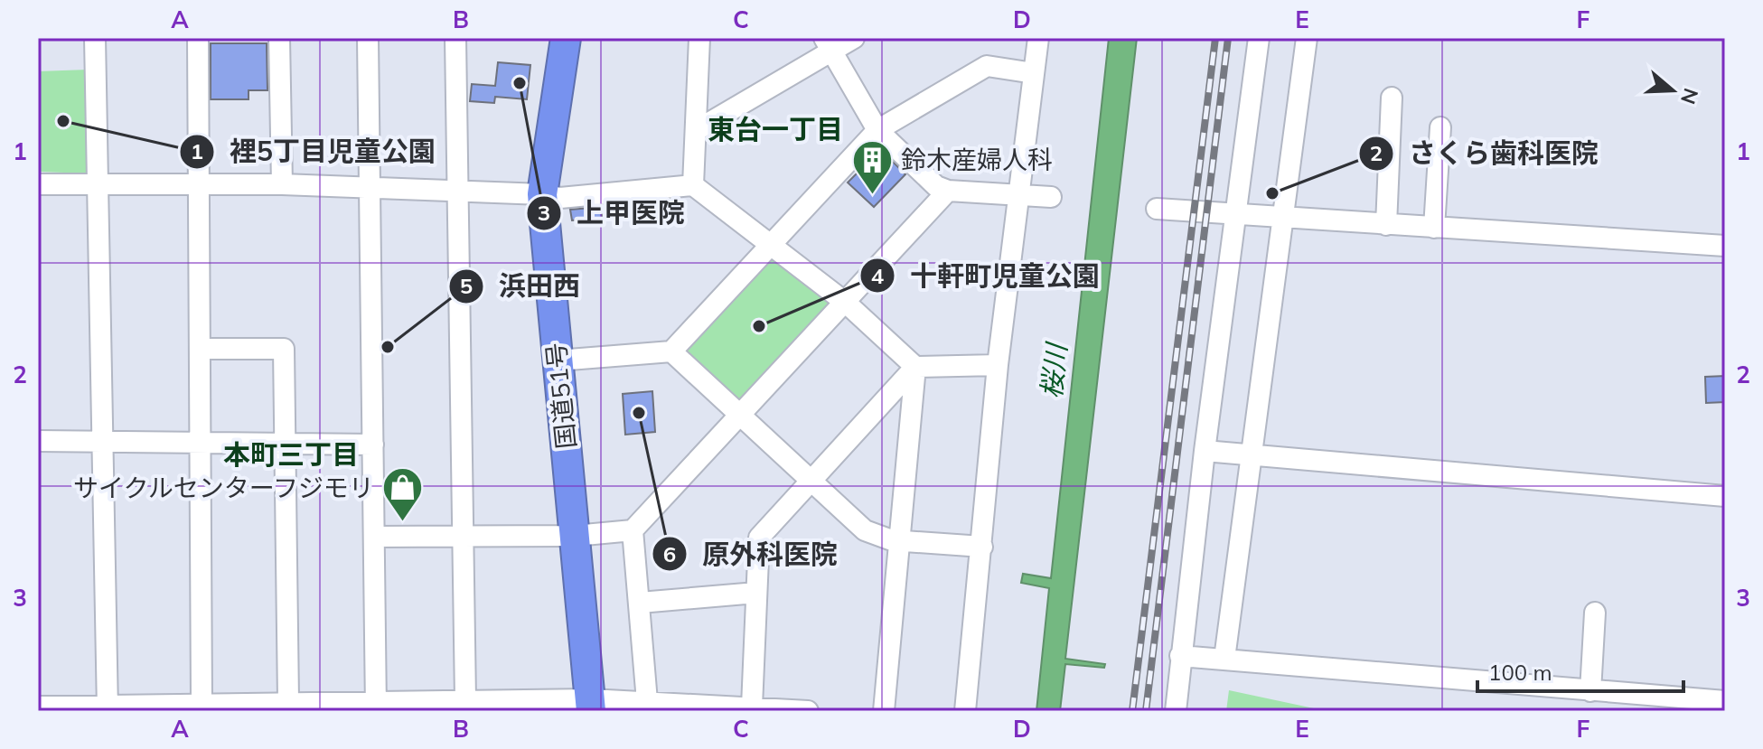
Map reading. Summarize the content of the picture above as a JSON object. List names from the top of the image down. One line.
{"streets":{"highway":["国道51号"]},"districts":["東台一丁目","本町三丁目"],"water":["桜川"],"places":{"other":["上甲医院","裡5丁目児童公園","さくら歯科医院","十軒町児童公園","浜田西","原外科医院"],"building":["鈴木産婦人科"],"shop":["サイクルセンターフジモリ"]},"scale_bar":"100 m","north":"right","grid":{"columns":["A","B","C","D","E","F"],"rows":["1","2","3"]}}
